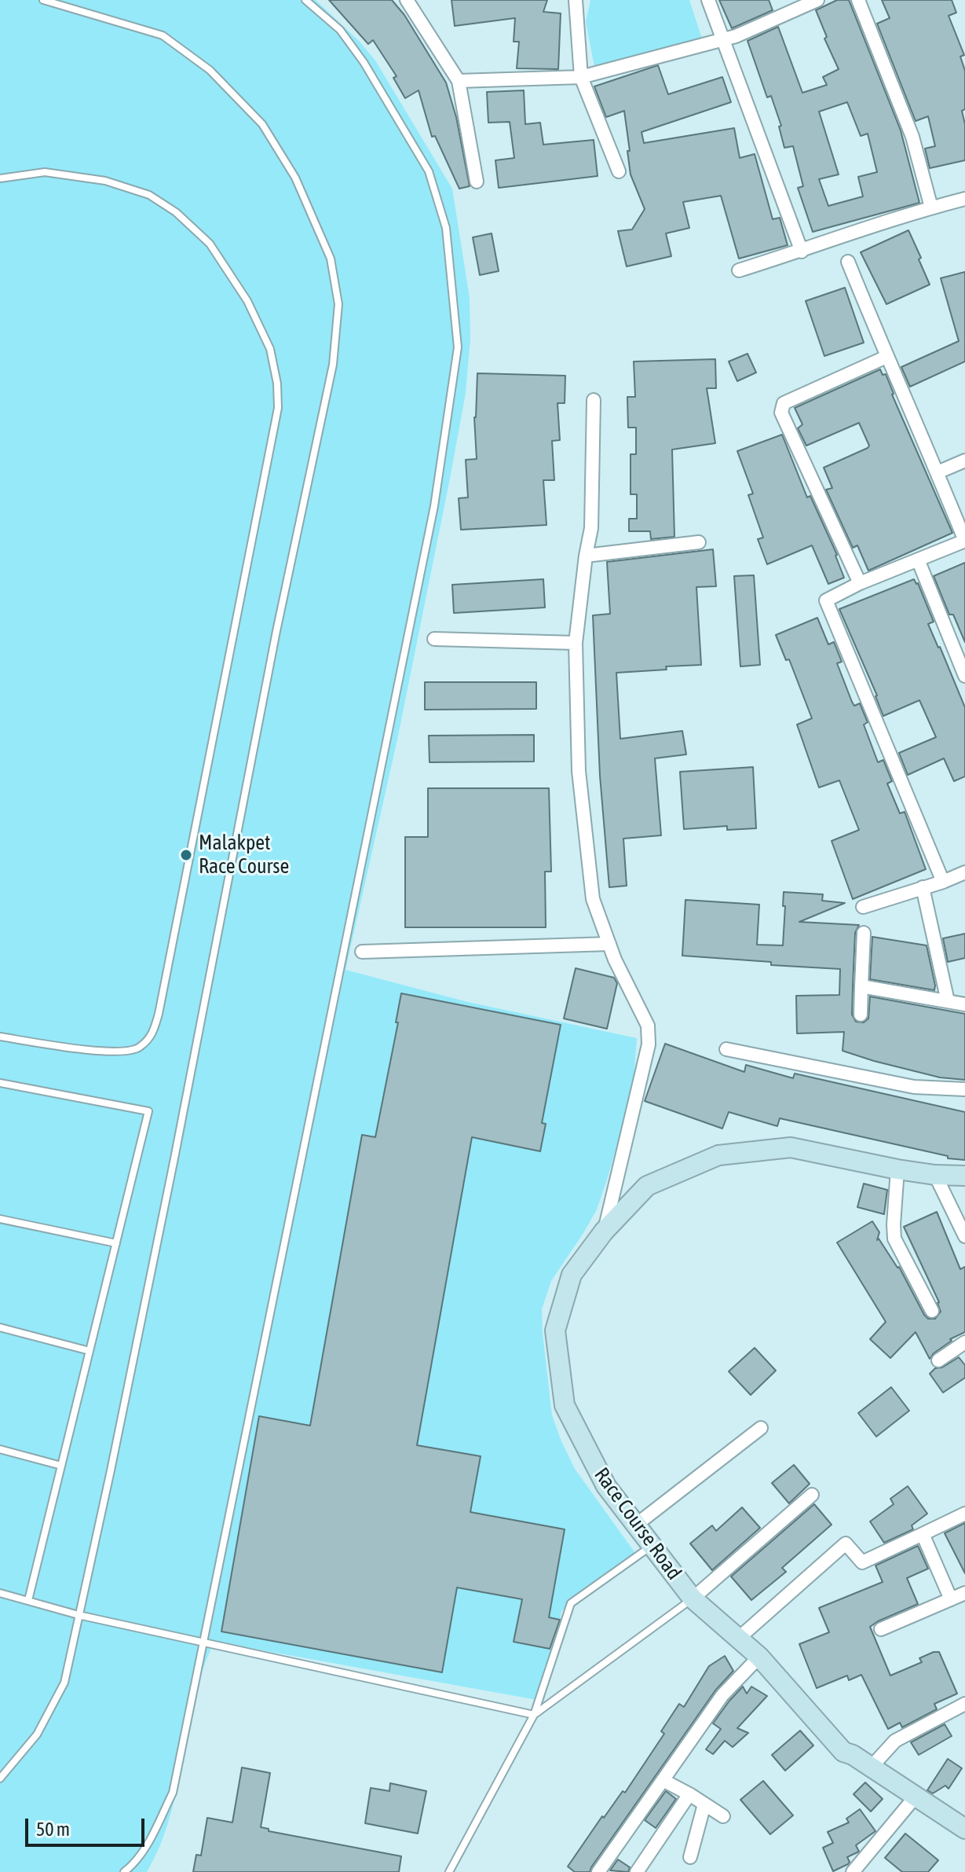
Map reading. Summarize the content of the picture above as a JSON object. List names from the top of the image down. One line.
{"streets":{"street":["Race Course Road"]},"places":["Malakpet Race Course"],"scale_bar":"50 m"}
